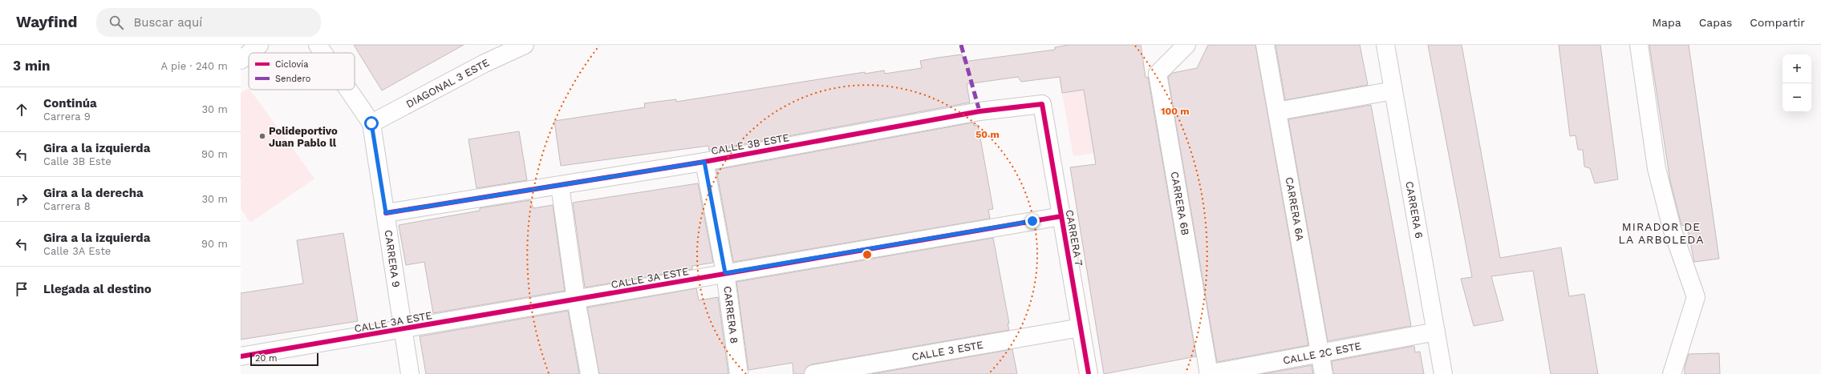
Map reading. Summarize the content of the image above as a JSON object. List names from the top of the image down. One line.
{"streets":{"street":["DIAGONAL 3 ESTE","CALLE 3B ESTE","CARRERA 6B","CARRERA 6A","CARRERA 6","CARRERA 7","CARRERA 9","CALLE 3A ESTE","CARRERA 8","CALLE 3 ESTE","CALLE 2C ESTE"]},"crossings":[["DIAGONAL 3 ESTE","CARRERA 9"],["CALLE 3B ESTE","CARRERA 7"],["CALLE 3B ESTE","CARRERA 9"],["CALLE 3B ESTE","CARRERA 8"],["CARRERA 6B","CALLE 2C ESTE"],["CARRERA 6A","CALLE 2C ESTE"],["CARRERA 6","CALLE 2C ESTE"],["CARRERA 7","CALLE 3A ESTE"],["CARRERA 7","CALLE 3 ESTE"],["CARRERA 9","CALLE 3A ESTE"],["CALLE 3A ESTE","CARRERA 8"]],"districts":["MIRADOR DE LA ARBOLEDA"],"places":["Polideportivo Juan Pablo ll"],"legend":["Ciclovía","Sendero"],"scale_bar":"20 m","page":{"header":"Wayfind","search":"Buscar aquí","nav":["Mapa","Capas","Compartir"],"heading":["3 min","A pie · 240 m"],"map_buttons":["+","−"],"list":[["Continúa","Carrera 9","30 m"],["Gira a la izquierda","Calle 3B Este","90 m"],["Gira a la derecha","Carrera 8","30 m"],["Gira a la izquierda","Calle 3A Este","90 m"],"Llegada al destino"],"scale":"20 m"},"rings":["100 m","50 m"]}
